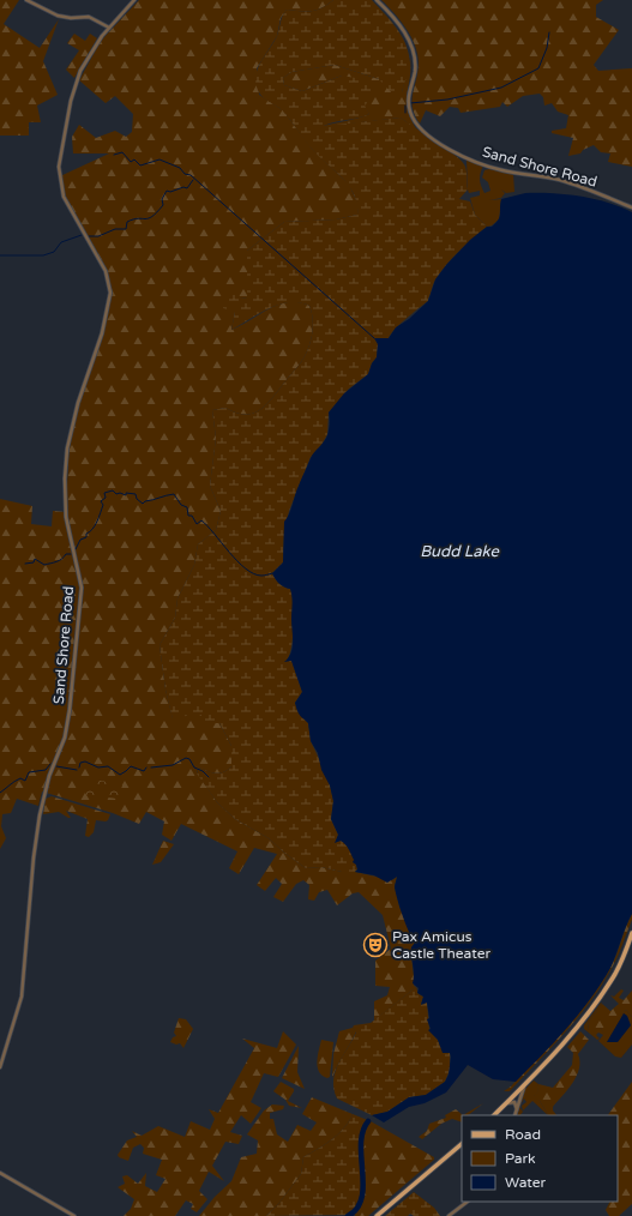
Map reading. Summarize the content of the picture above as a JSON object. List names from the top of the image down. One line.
{"streets":{"street":["Sand Shore Road"]},"water":["Budd Lake"],"places":{"theatre":["Pax Amicus Castle Theater"]},"legend":["Road","Park","Water"]}
